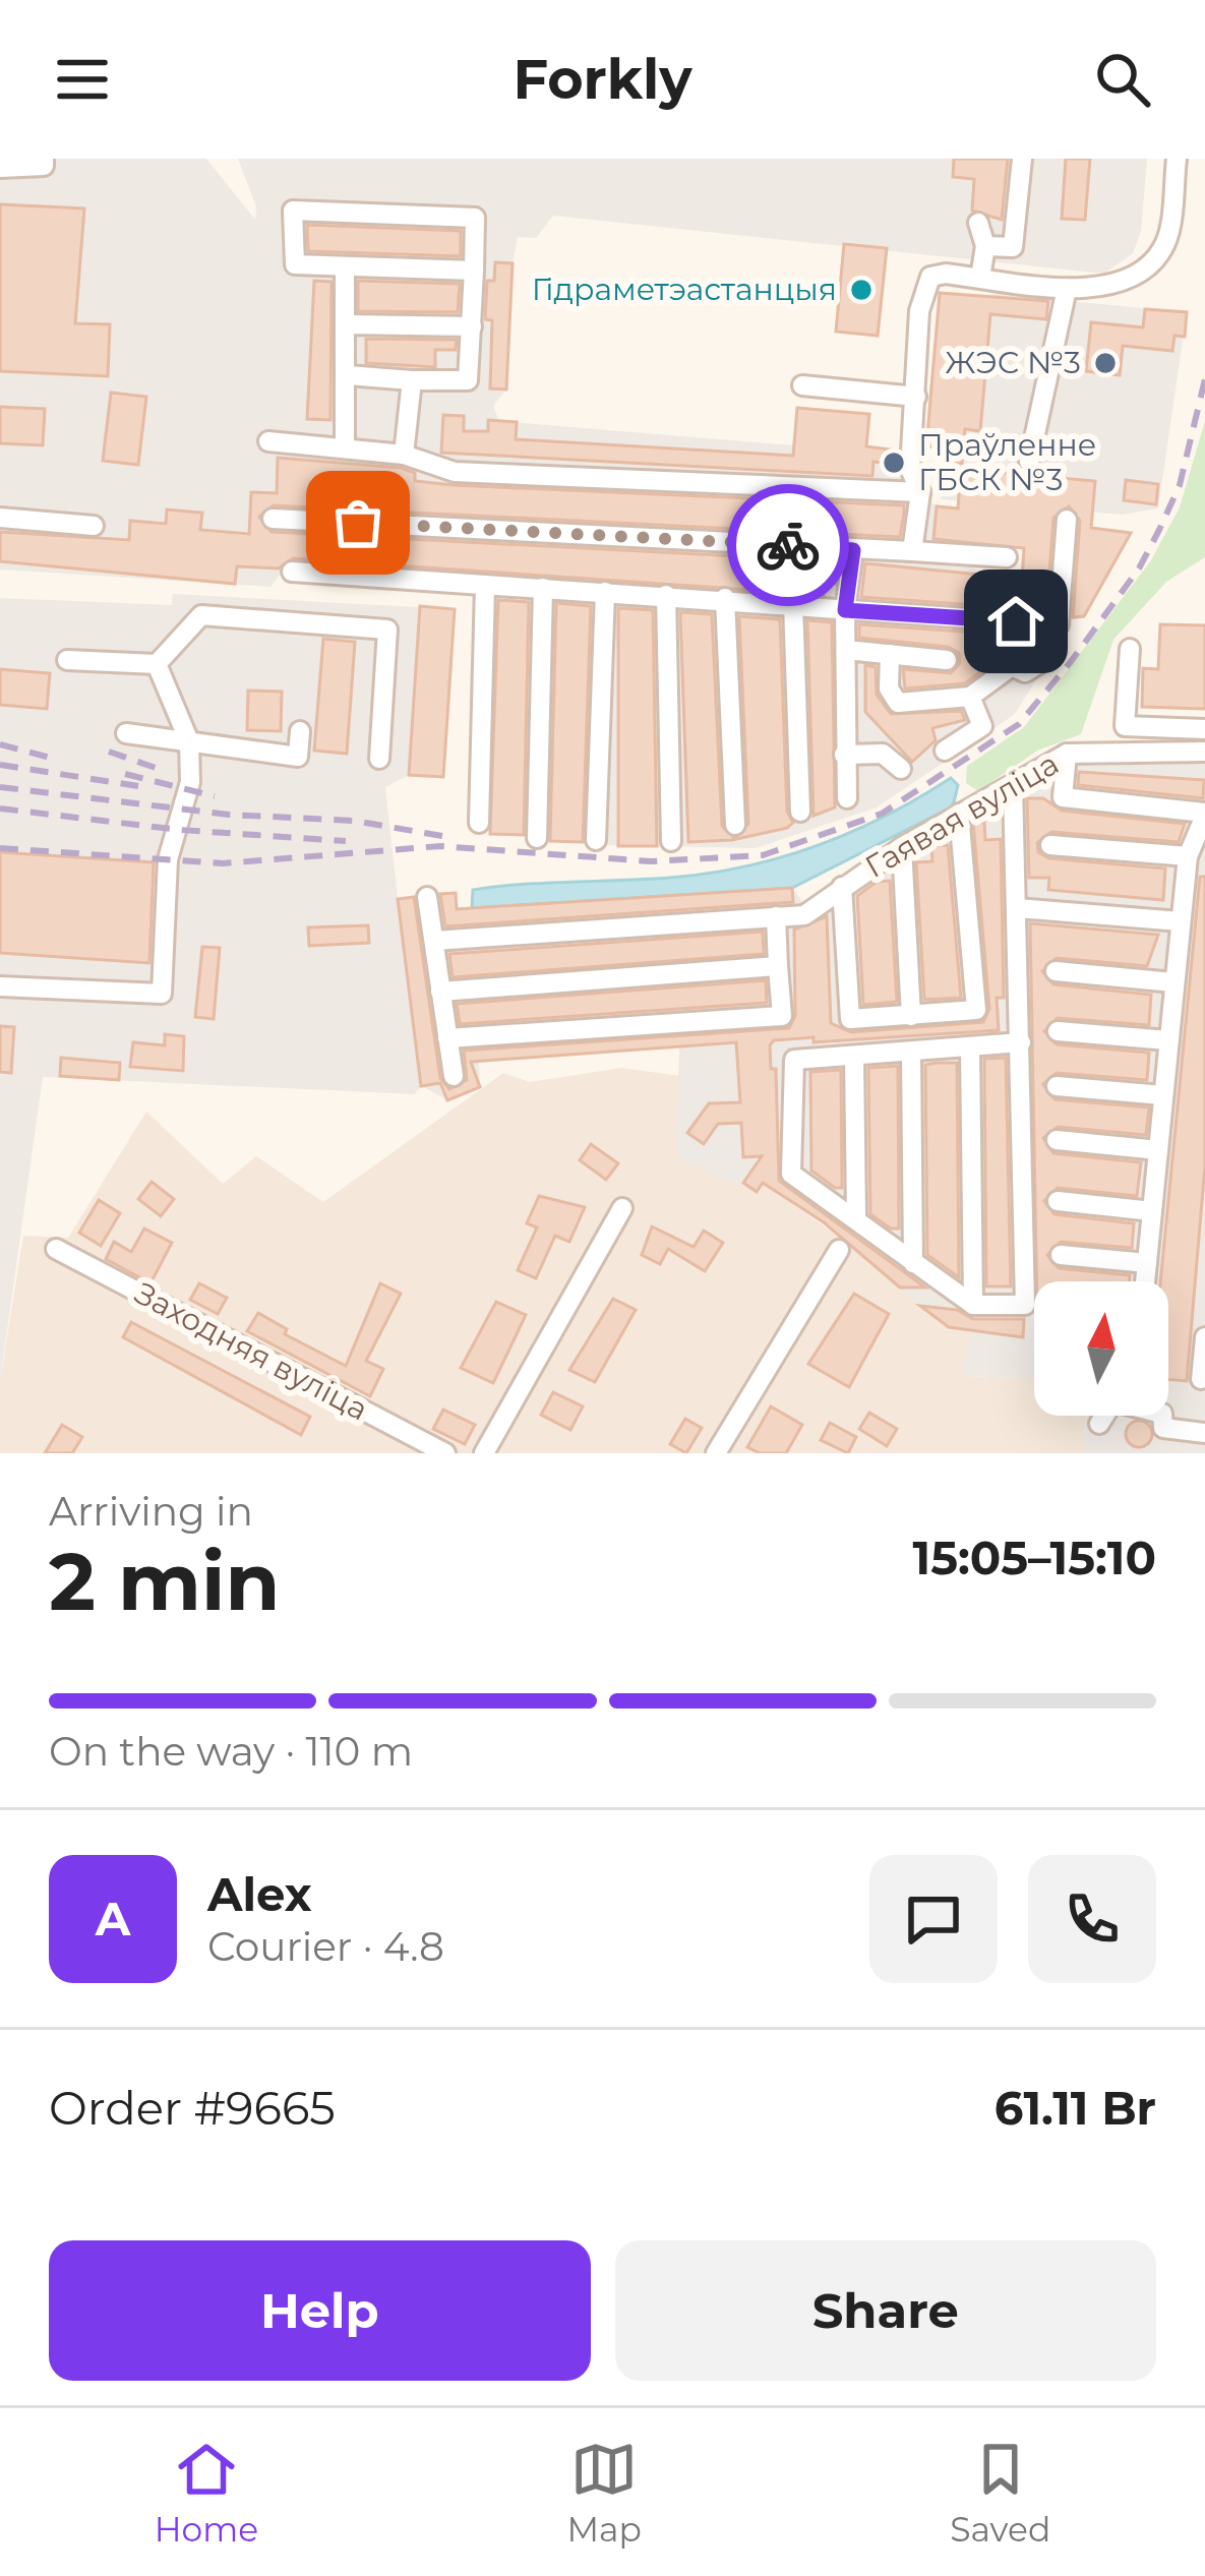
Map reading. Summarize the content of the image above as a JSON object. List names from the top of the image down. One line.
{"streets":{"street":["Гаявая вуліца","Заходняя вуліца"]},"places":["Гідраметэастанцыя","ЖЭС №3","Праўленне ГБСК №3"],"north":"top","page":{"header":"Forkly","heading":["2 min","Arriving in","15:05–15:10"],"panel":["Alex","Courier · 4.8","Order #9665","61.11 Br"],"bar":"On the way · 110 m","round":"A","buttons":["Help","Share"],"tabs":["Home","Map","Saved"]}}
